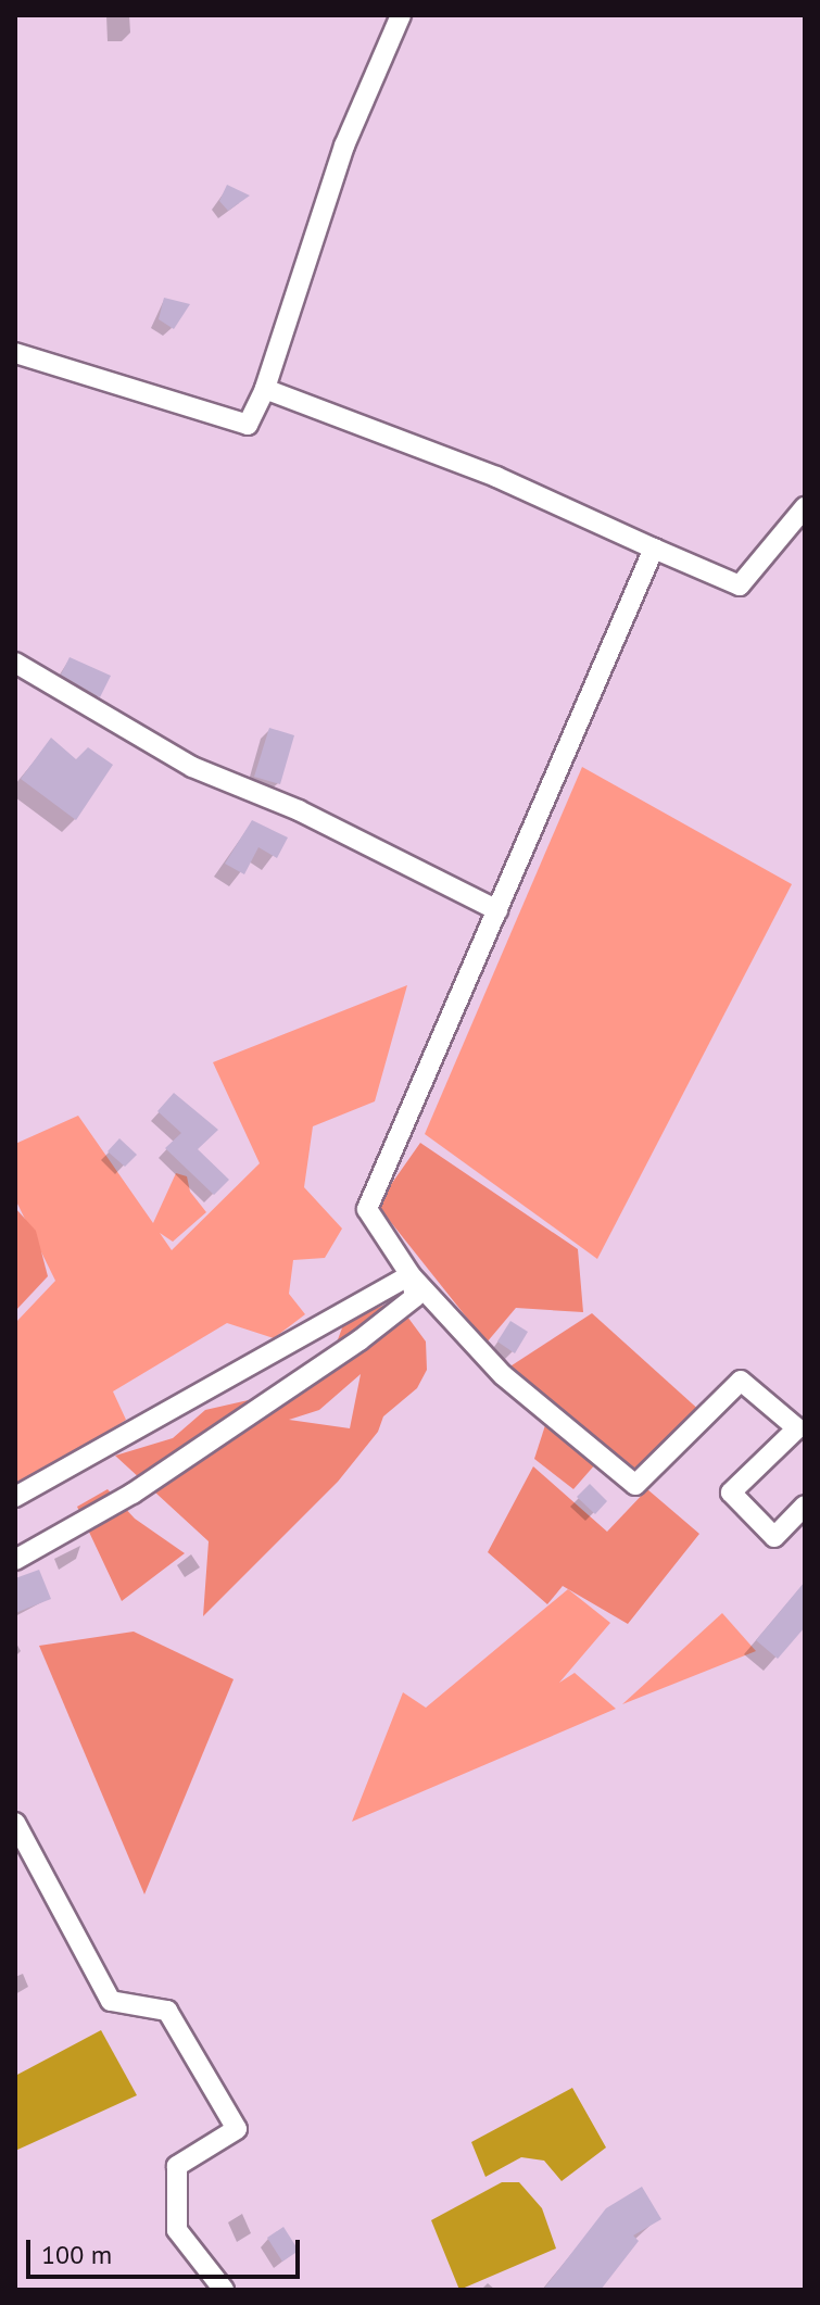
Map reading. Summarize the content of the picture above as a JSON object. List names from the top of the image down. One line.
{"scale_bar":"100 m"}
